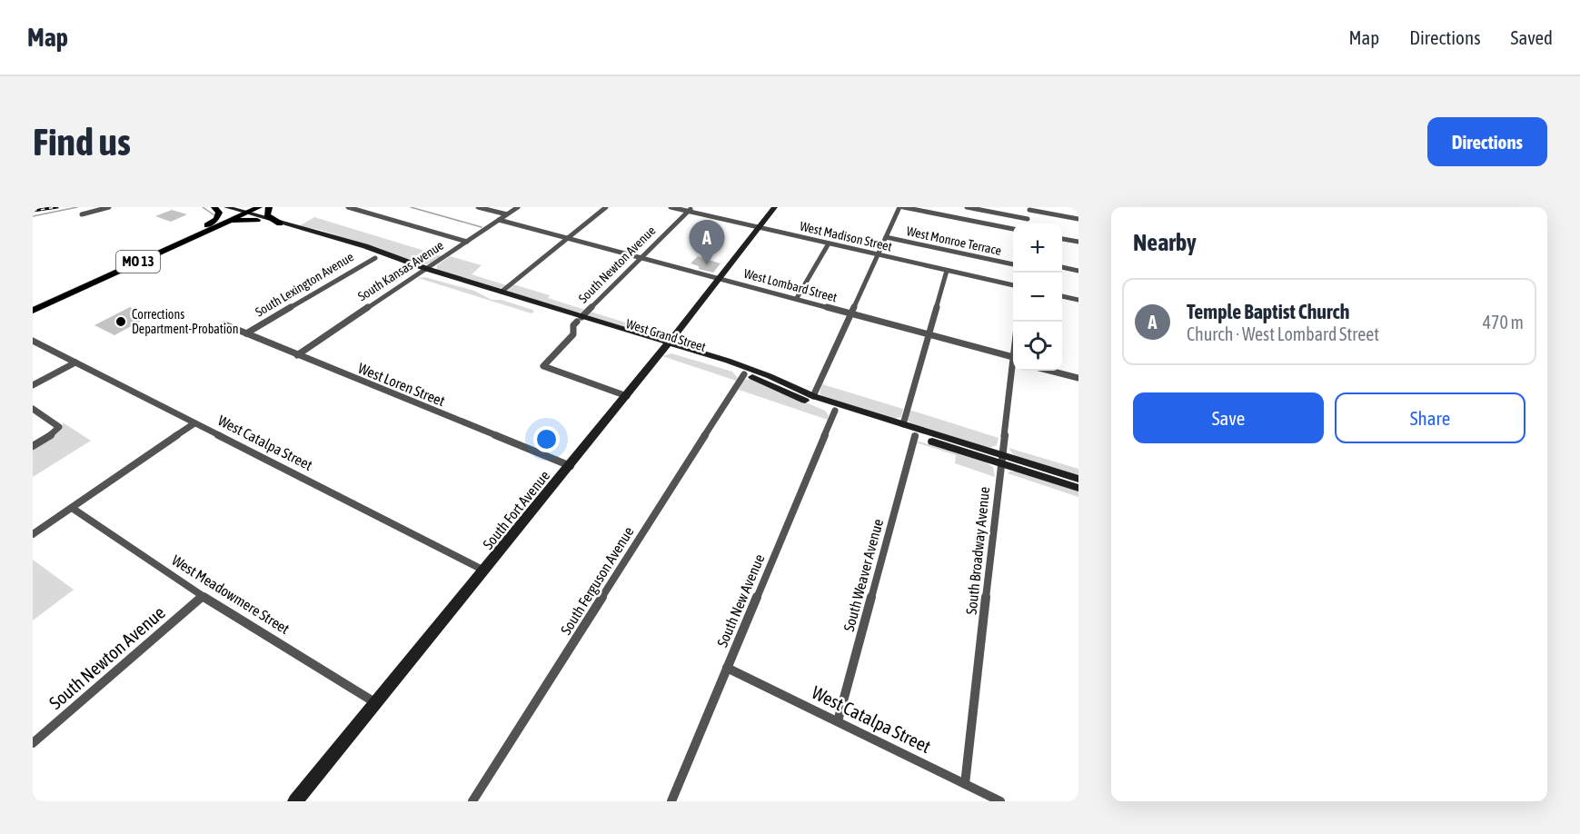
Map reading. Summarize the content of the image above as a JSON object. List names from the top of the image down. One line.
{"streets":{"main road":["MO 13","West Grand Street","South Fort Avenue"],"street":["West Madison Street","West Monroe Terrace","South Newton Avenue","South Kansas Avenue","South Lexington Avenue","West Lombard Street","West Loren Street","West Catalpa Street","South Broadway Avenue","South Weaver Avenue","South Ferguson Avenue","West Meadowmere Street","South New Avenue"]},"crossings":[["West Madison Street","South Newton Avenue"],["West Madison Street","South Fort Avenue"],["MO 13","West Grand Street"],["South Newton Avenue","West Lombard Street"],["South Newton Avenue","West Grand Street"],["South Newton Avenue","South Fort Avenue"],["South Newton Avenue","West Meadowmere Street"],["South Kansas Avenue","West Lombard Street"],["South Kansas Avenue","West Grand Street"],["South Kansas Avenue","West Loren Street"],["South Lexington Avenue","West Grand Street"],["South Lexington Avenue","West Loren Street"],["West Lombard Street","South Fort Avenue"],["West Grand Street","South Fort Avenue"],["West Grand Street","South Broadway Avenue"],["West Grand Street","South Weaver Avenue"],["West Grand Street","South Ferguson Avenue"],["West Grand Street","South New Avenue"],["West Loren Street","South Fort Avenue"],["West Catalpa Street","South Fort Avenue"],["West Catalpa Street","South Broadway Avenue"],["West Catalpa Street","South Weaver Avenue"],["West Catalpa Street","South New Avenue"],["South Fort Avenue","West Meadowmere Street"]],"places":["Corrections Department-Probation"],"page":{"header":"Map","nav":["Map","Directions","Saved"],"buttons":["Directions",["Save","Share"]],"title":"Find us","heading":"Nearby","pins":"A","map_buttons":["+","−"],"list":[{"mark":"A","name":"Temple Baptist Church","note":"Church · West Lombard Street","value":"470 m"}]}}
